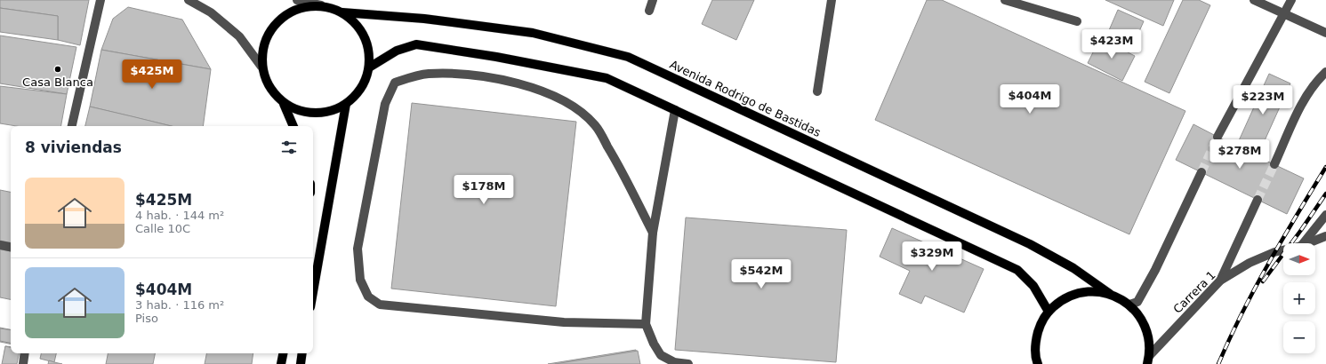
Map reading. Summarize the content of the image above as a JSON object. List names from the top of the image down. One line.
{"streets":{"main road":["Avenida Rodrigo de Bastidas","Carrera 1"]},"crossings":[["Avenida Rodrigo de Bastidas","Carrera 1"]],"places":["Casa Blanca"],"north":"right","page":{"price":["$423M","$425M","$404M","$223M","$278M","$178M","$329M","$542M"],"heading":"8 viviendas","list":[{"name":"$425M","note":"4 hab. · 144 m² · Calle 10C"},{"name":"$404M","note":"3 hab. · 116 m² · Piso"}],"map_buttons":["+","−"]}}
